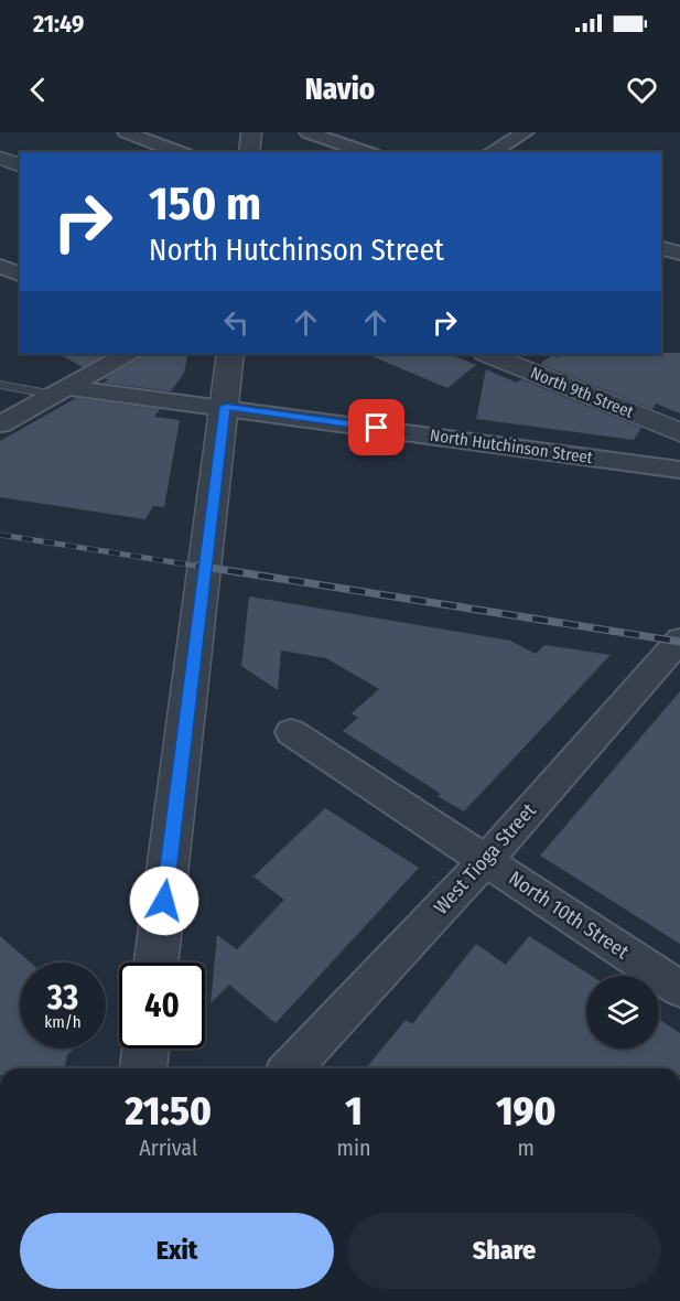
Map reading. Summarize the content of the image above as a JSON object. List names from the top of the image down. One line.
{"streets":{"street":["North 9th Street","North Hutchinson Street","West Tioga Street","North 10th Street"]},"crossings":[["West Tioga Street","North 10th Street"]],"page":{"status":"21:49","header":"Navio","turn":["150 m","North Hutchinson Street"],"speed":"33 km/h","limit":"40","eta":["21:50","Arrival","1","min","190","m"],"buttons":["Exit","Share"]}}
